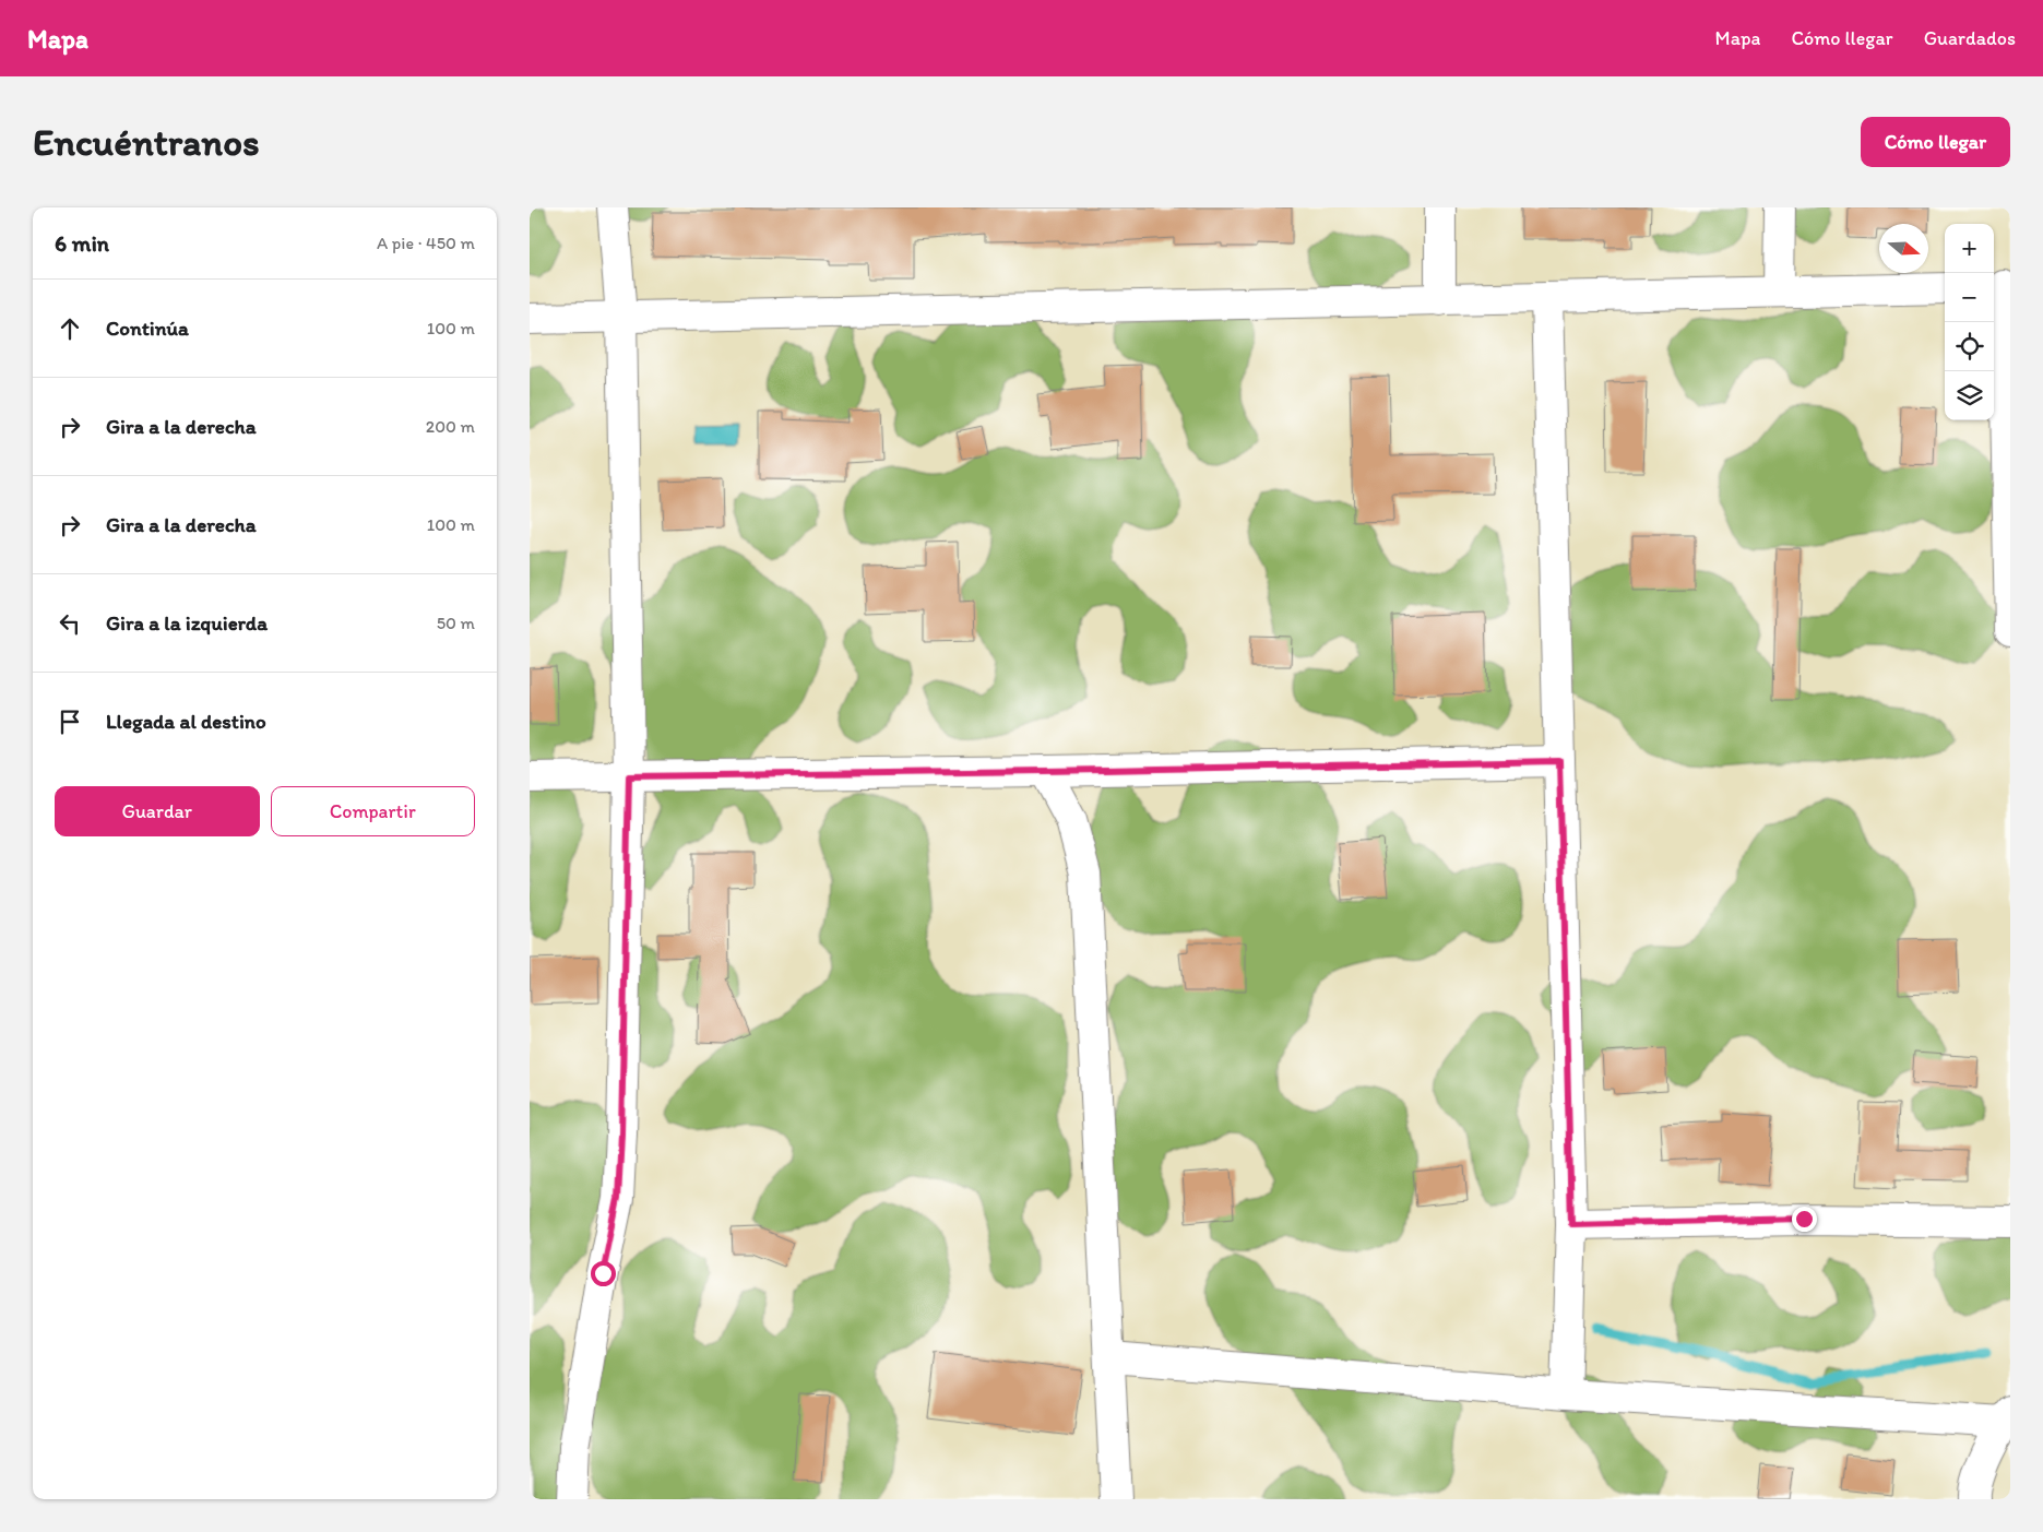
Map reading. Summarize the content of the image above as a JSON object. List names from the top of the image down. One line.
{"north":"right","page":{"header":"Mapa","nav":["Mapa","Cómo llegar","Guardados"],"buttons":["Cómo llegar",["Guardar","Compartir"]],"title":"Encuéntranos","heading":["6 min","A pie · 450 m"],"map_buttons":["+","−"],"list":[["Continúa","100 m"],["Gira a la derecha","200 m"],["Gira a la derecha","100 m"],["Gira a la izquierda","50 m"],"Llegada al destino"]}}
